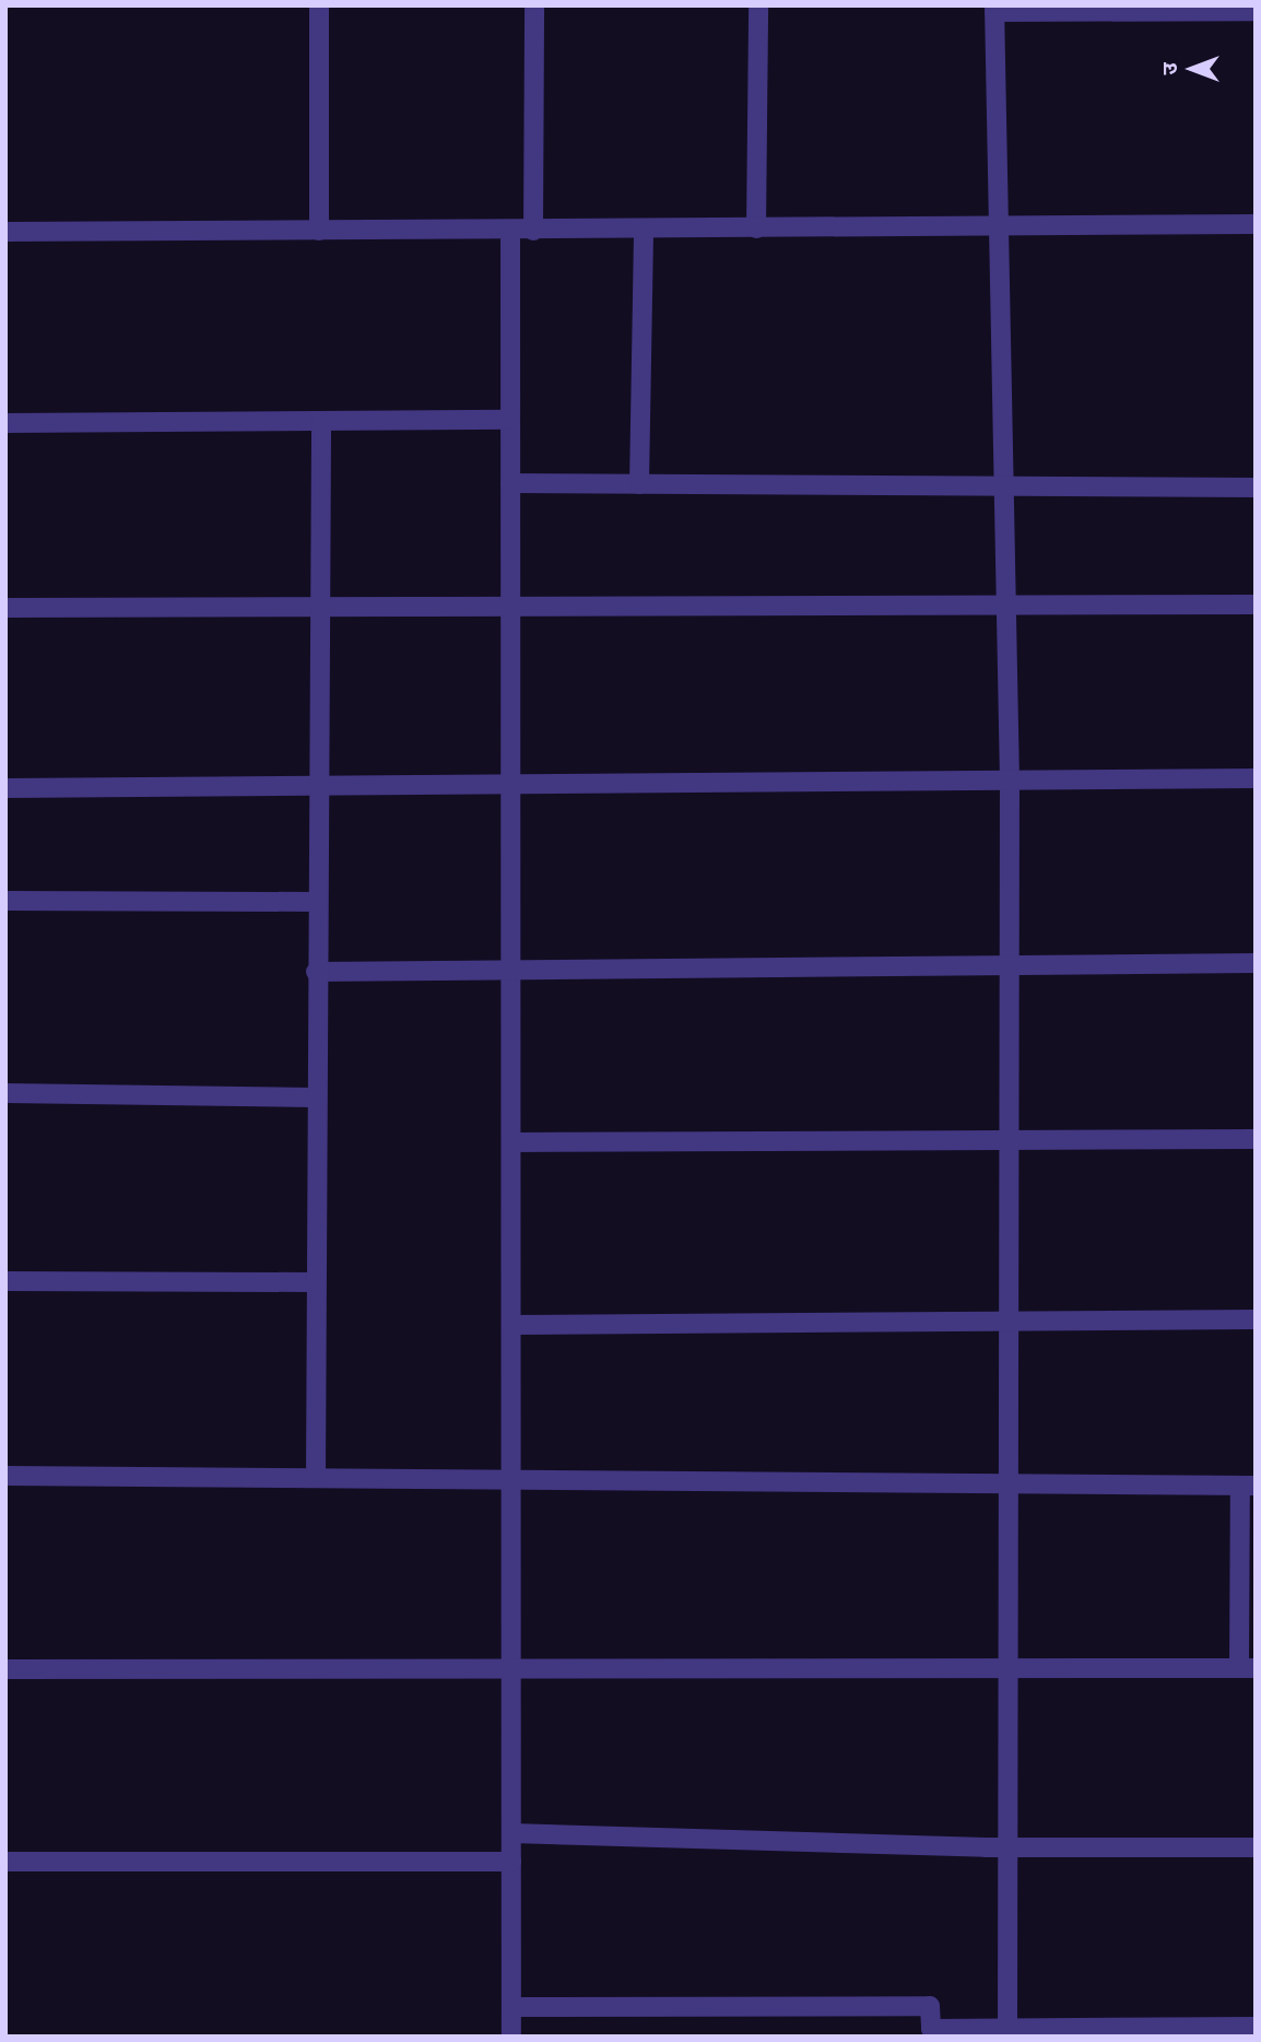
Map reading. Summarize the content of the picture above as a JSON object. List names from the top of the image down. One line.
{"north":"left"}
